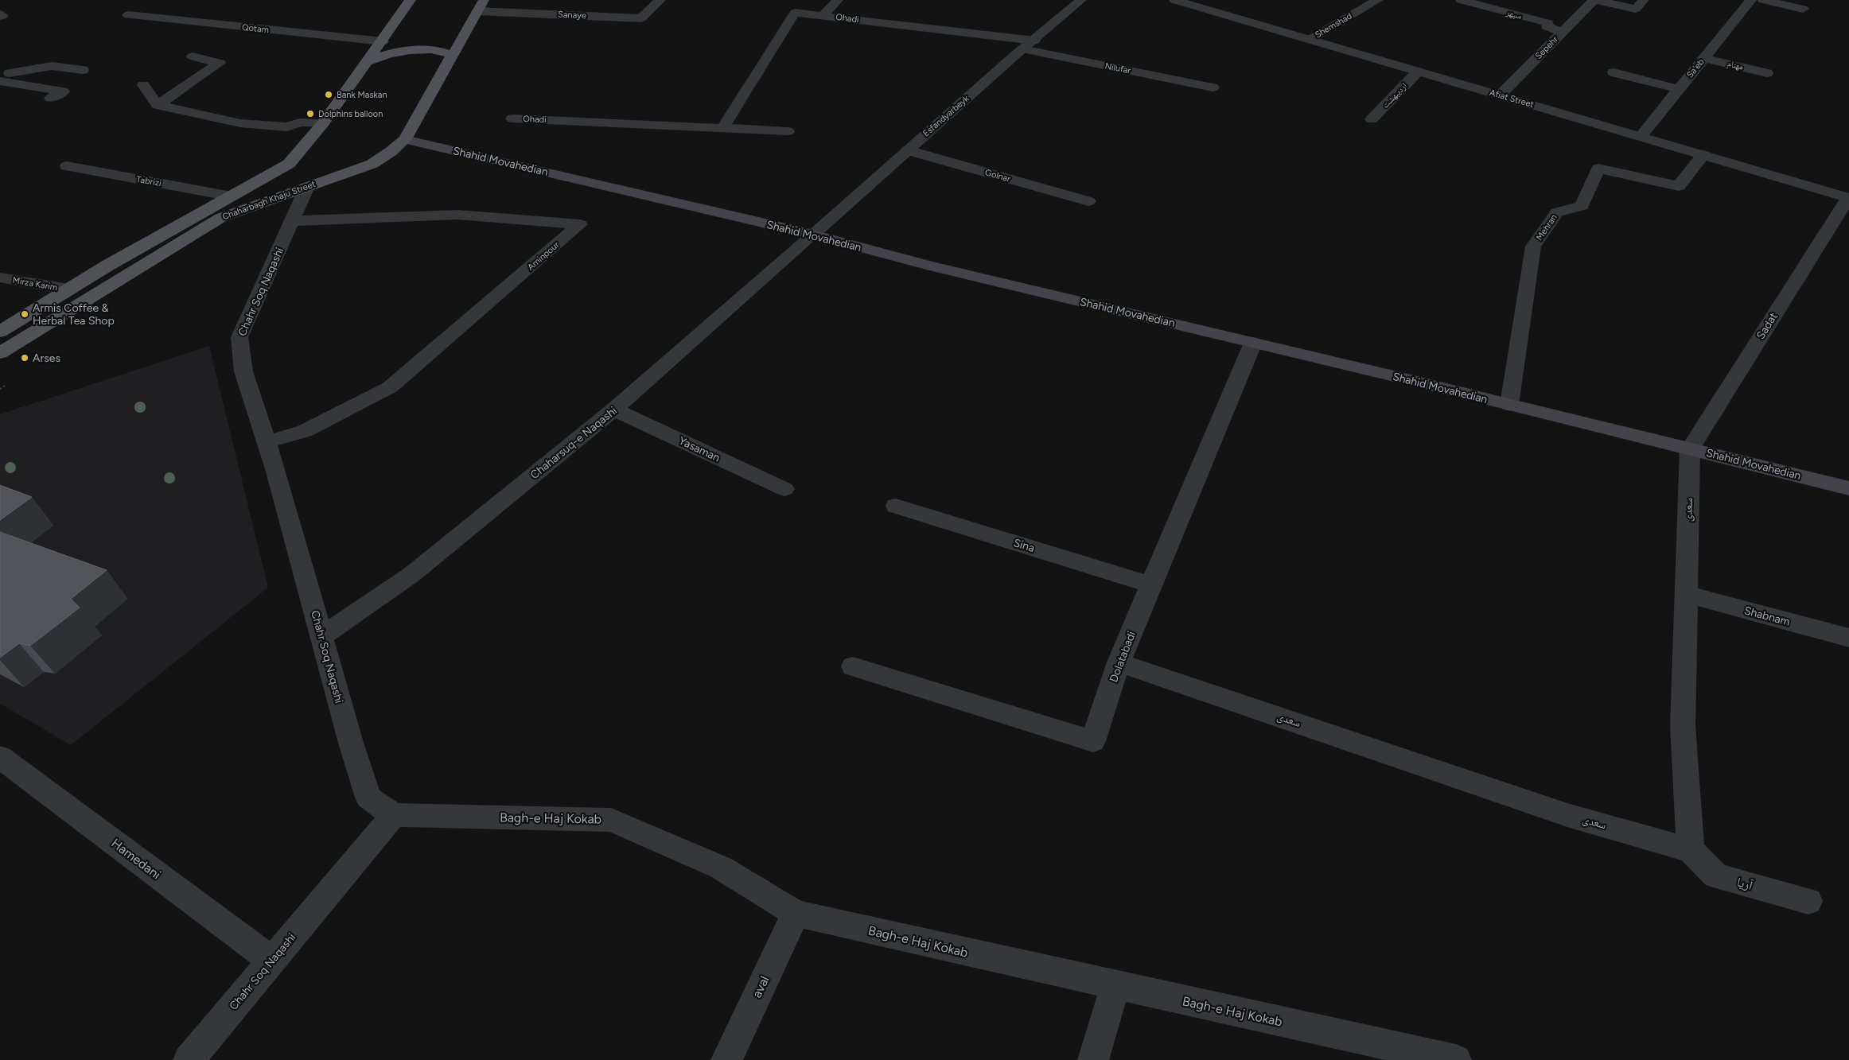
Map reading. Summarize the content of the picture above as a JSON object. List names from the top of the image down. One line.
{"streets":{"main road":["Shahid Movahedian","Chaharbagh Khaju Street"],"street":["سپهر","Sanaye","Ohadi","Shemshad","Qotam","Sepehr","مهنام","Nilufar","Sa'eb","اردیبهشت","Afiat Street","Esfandyarbeyk","Golnar","Tabrizi","Mehran","Aminpour","Mirza Karim","Chahr Soq Naqashi","Sadat","Chaharsuq-e Naqashi","Yasaman","سعدی","Sina","Shabnam","Dolatabadi","Bagh-e Haj Kokab","Hamedani","آریا","aval"]},"crossings":[["سپهر","Sepehr"],["Sanaye","Chaharbagh Khaju Street"],["Ohadi","Esfandyarbeyk"],["Shemshad","Afiat Street"],["Qotam","Chaharbagh Khaju Street"],["Sepehr","Afiat Street"],["مهنام","Sa'eb"],["Nilufar","Esfandyarbeyk"],["Sa'eb","Afiat Street"],["اردیبهشت","Afiat Street"],["Afiat Street","Mehran"],["Afiat Street","Sadat"],["Esfandyarbeyk","Shahid Movahedian"],["Esfandyarbeyk","Golnar"],["Esfandyarbeyk","Chaharsuq-e Naqashi"],["Shahid Movahedian","Chaharbagh Khaju Street"],["Shahid Movahedian","Mehran"],["Shahid Movahedian","Sadat"],["Shahid Movahedian","Chaharsuq-e Naqashi"],["Shahid Movahedian","سعدی"],["Shahid Movahedian","Dolatabadi"],["Tabrizi","Chaharbagh Khaju Street"],["Chaharbagh Khaju Street","Mirza Karim"],["Chaharbagh Khaju Street","Chahr Soq Naqashi"],["Aminpour","Chahr Soq Naqashi"],["Chahr Soq Naqashi","Chaharsuq-e Naqashi"],["Chahr Soq Naqashi","Bagh-e Haj Kokab"],["Chahr Soq Naqashi","Hamedani"],["Sadat","سعدی"],["Chaharsuq-e Naqashi","Yasaman"],["سعدی","Shabnam"],["سعدی","Dolatabadi"],["سعدی","آریا"],["Sina","Dolatabadi"],["Bagh-e Haj Kokab","aval"]],"places":["Bank Maskan","Dolphins balloon","Armis Coffee & Herbal Tea Shop","Arses"]}
